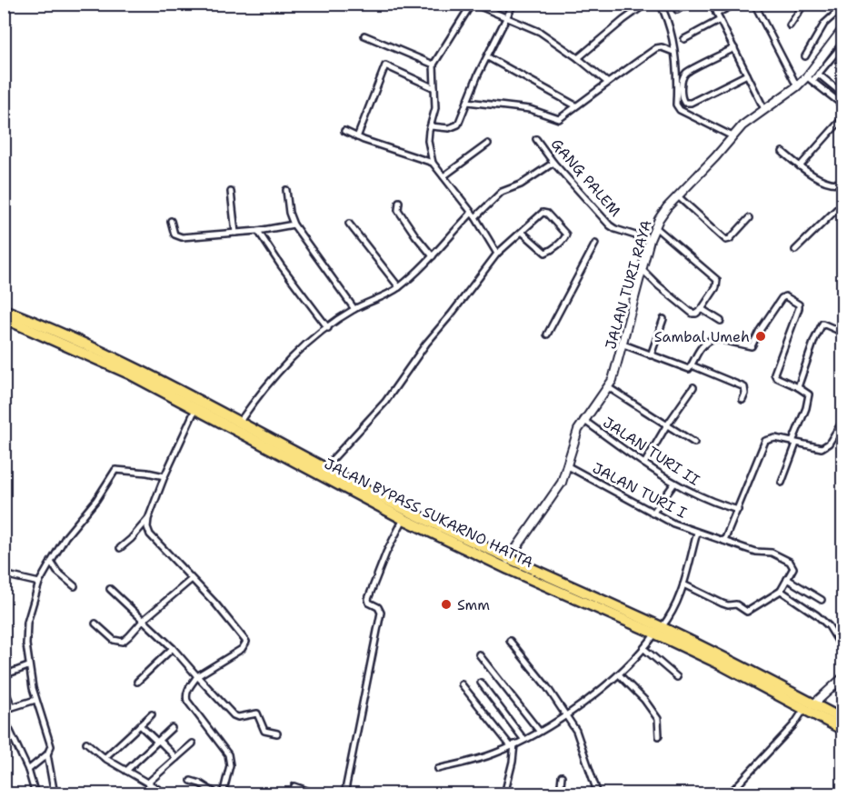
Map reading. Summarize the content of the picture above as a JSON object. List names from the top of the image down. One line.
{"streets":{"highway":["JALAN BYPASS SUKARNO HATTA"],"street":["GANG PALEM","JALAN TURI RAYA","JALAN TURI II","JALAN TURI I"]},"crossings":[["GANG PALEM","JALAN TURI RAYA"],["JALAN TURI RAYA","JALAN TURI II"],["JALAN TURI RAYA","JALAN TURI I"],["JALAN TURI RAYA","JALAN BYPASS SUKARNO HATTA"],["JALAN TURI I","JALAN BYPASS SUKARNO HATTA"]],"places":["Sambal Umeh","Smm"]}
